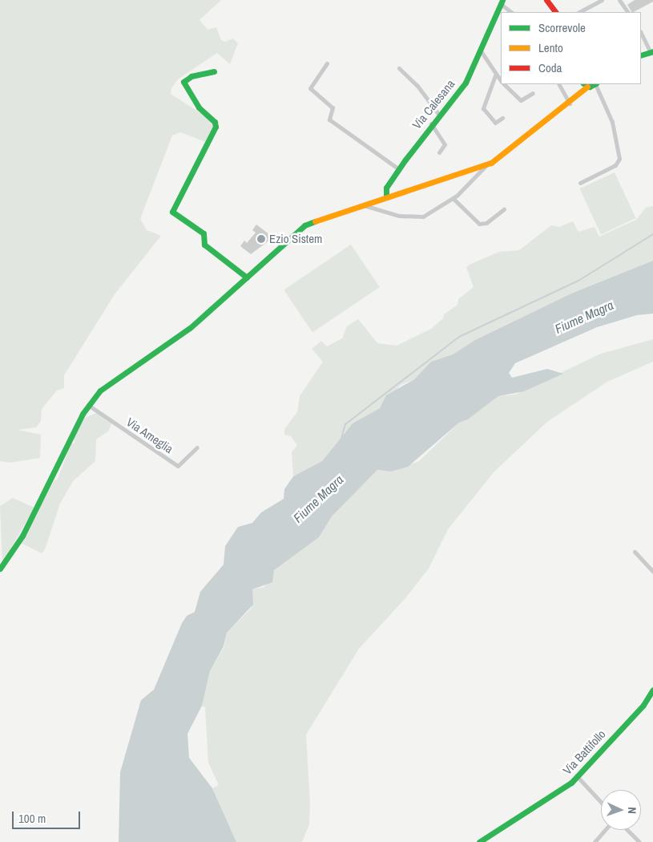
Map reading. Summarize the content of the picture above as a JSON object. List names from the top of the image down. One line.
{"streets":{"main road":["Via Calesana","Via Battifollo"],"street":["Via Ameglia"]},"water":["Fiume Magra"],"places":["Ezio Sistem"],"legend":["Scorrevole","Lento","Coda"],"scale_bar":"100 m","north":"right"}
